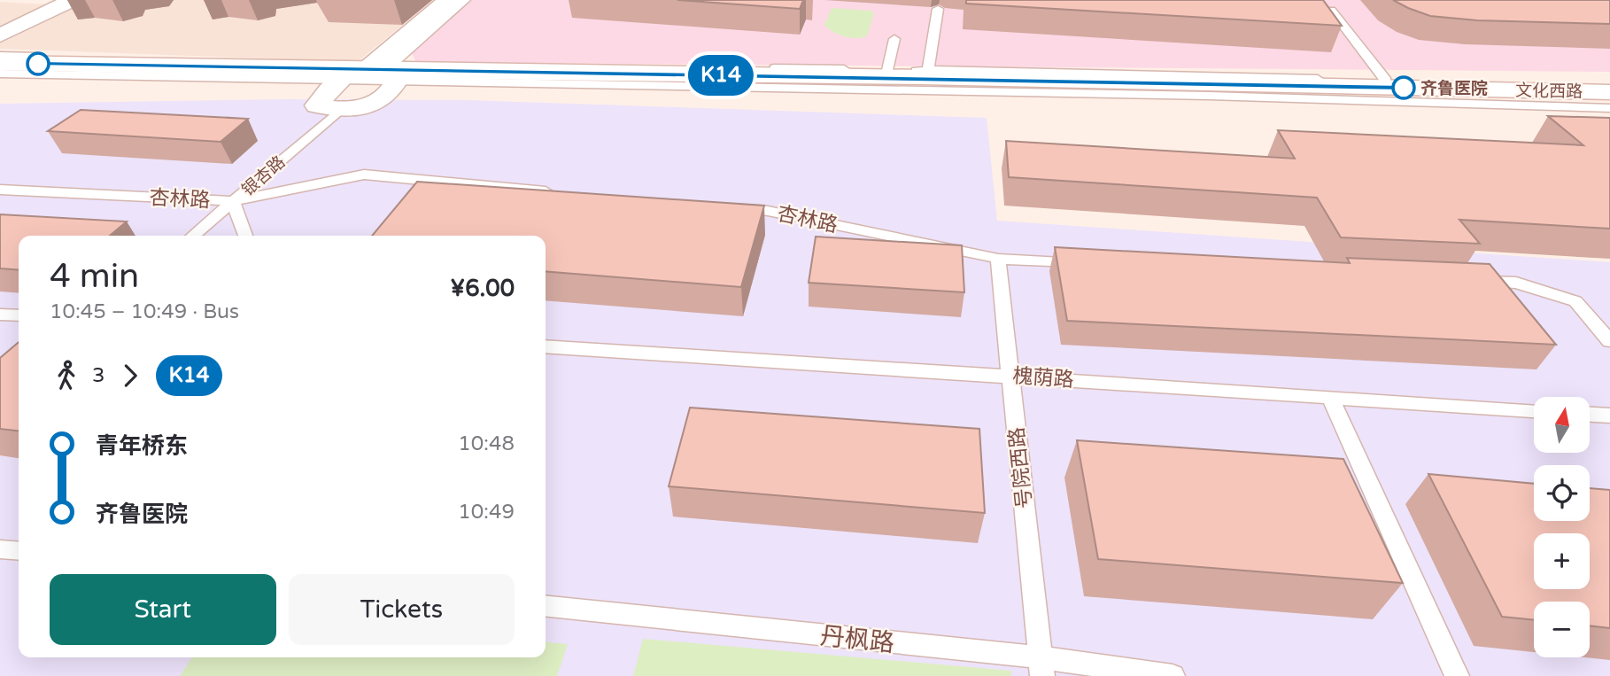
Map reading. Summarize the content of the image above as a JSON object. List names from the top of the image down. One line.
{"streets":{"main road":["文化西路"],"lane":["银杏路","杏林路","槐荫路","号院西路","丹枫路"]},"crossings":[["银杏路","杏林路"],["杏林路","号院西路"],["槐荫路","号院西路"],["号院西路","丹枫路"]],"places":["齐鲁医院"],"lines":["bus line K14"],"north":"top","page":{"on_map":"K14","heading":["4 min","10:45 – 10:49 · Bus","¥6.00"],"legs":["3","K14"],"map_buttons":["+","−"],"list":[{"name":"青年桥东","value":"10:48"},{"name":"齐鲁医院","value":"10:49"}],"buttons":["Start","Tickets"]}}
